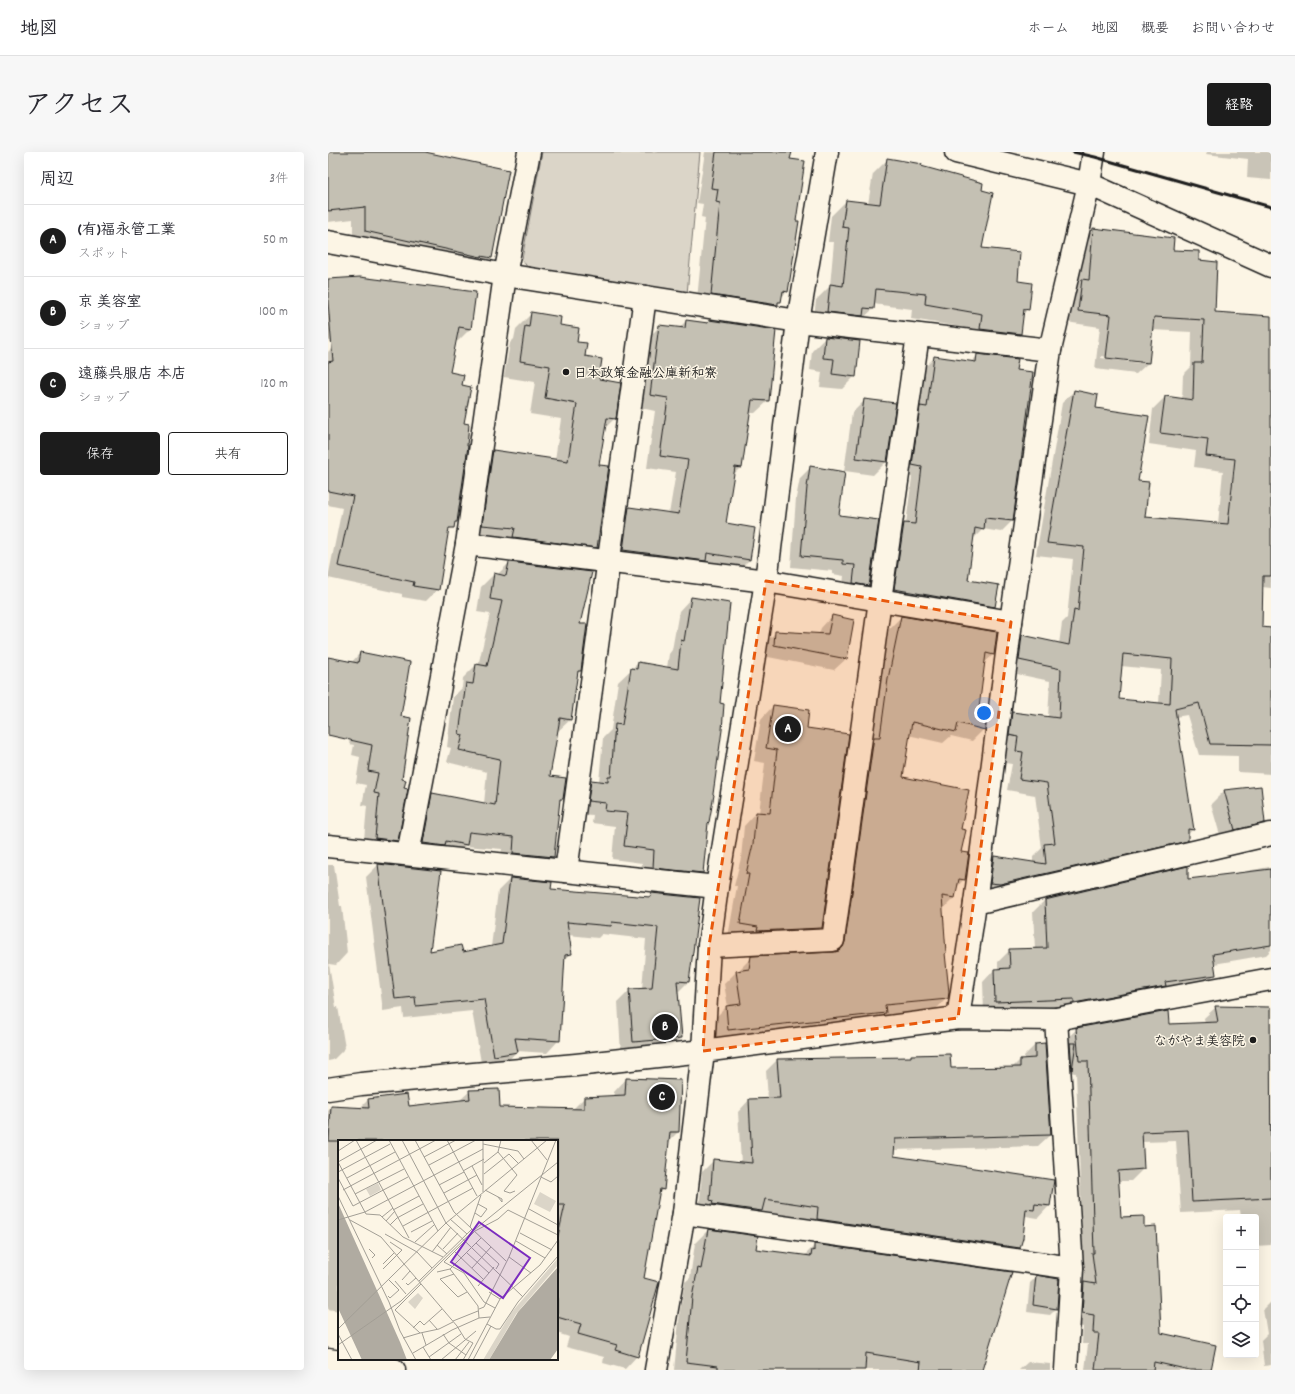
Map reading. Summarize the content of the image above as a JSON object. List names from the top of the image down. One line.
{"places":["日本政策金融公庫新和寮","ながやま美容院"],"page":{"header":"地図","nav":["ホーム","地図","概要","お問い合わせ"],"title":"アクセス","buttons":["経路",["保存","共有"]],"heading":["周辺","3件"],"list":[{"mark":"A","name":"(有)福永管工業","note":"スポット","value":"50 m"},{"mark":"B","name":"京 美容室","note":"ショップ","value":"100 m"},{"mark":"C","name":"遠藤呉服店 本店","note":"ショップ","value":"120 m"}],"pins":["A","B","C"],"map_buttons":["+","−"]}}
